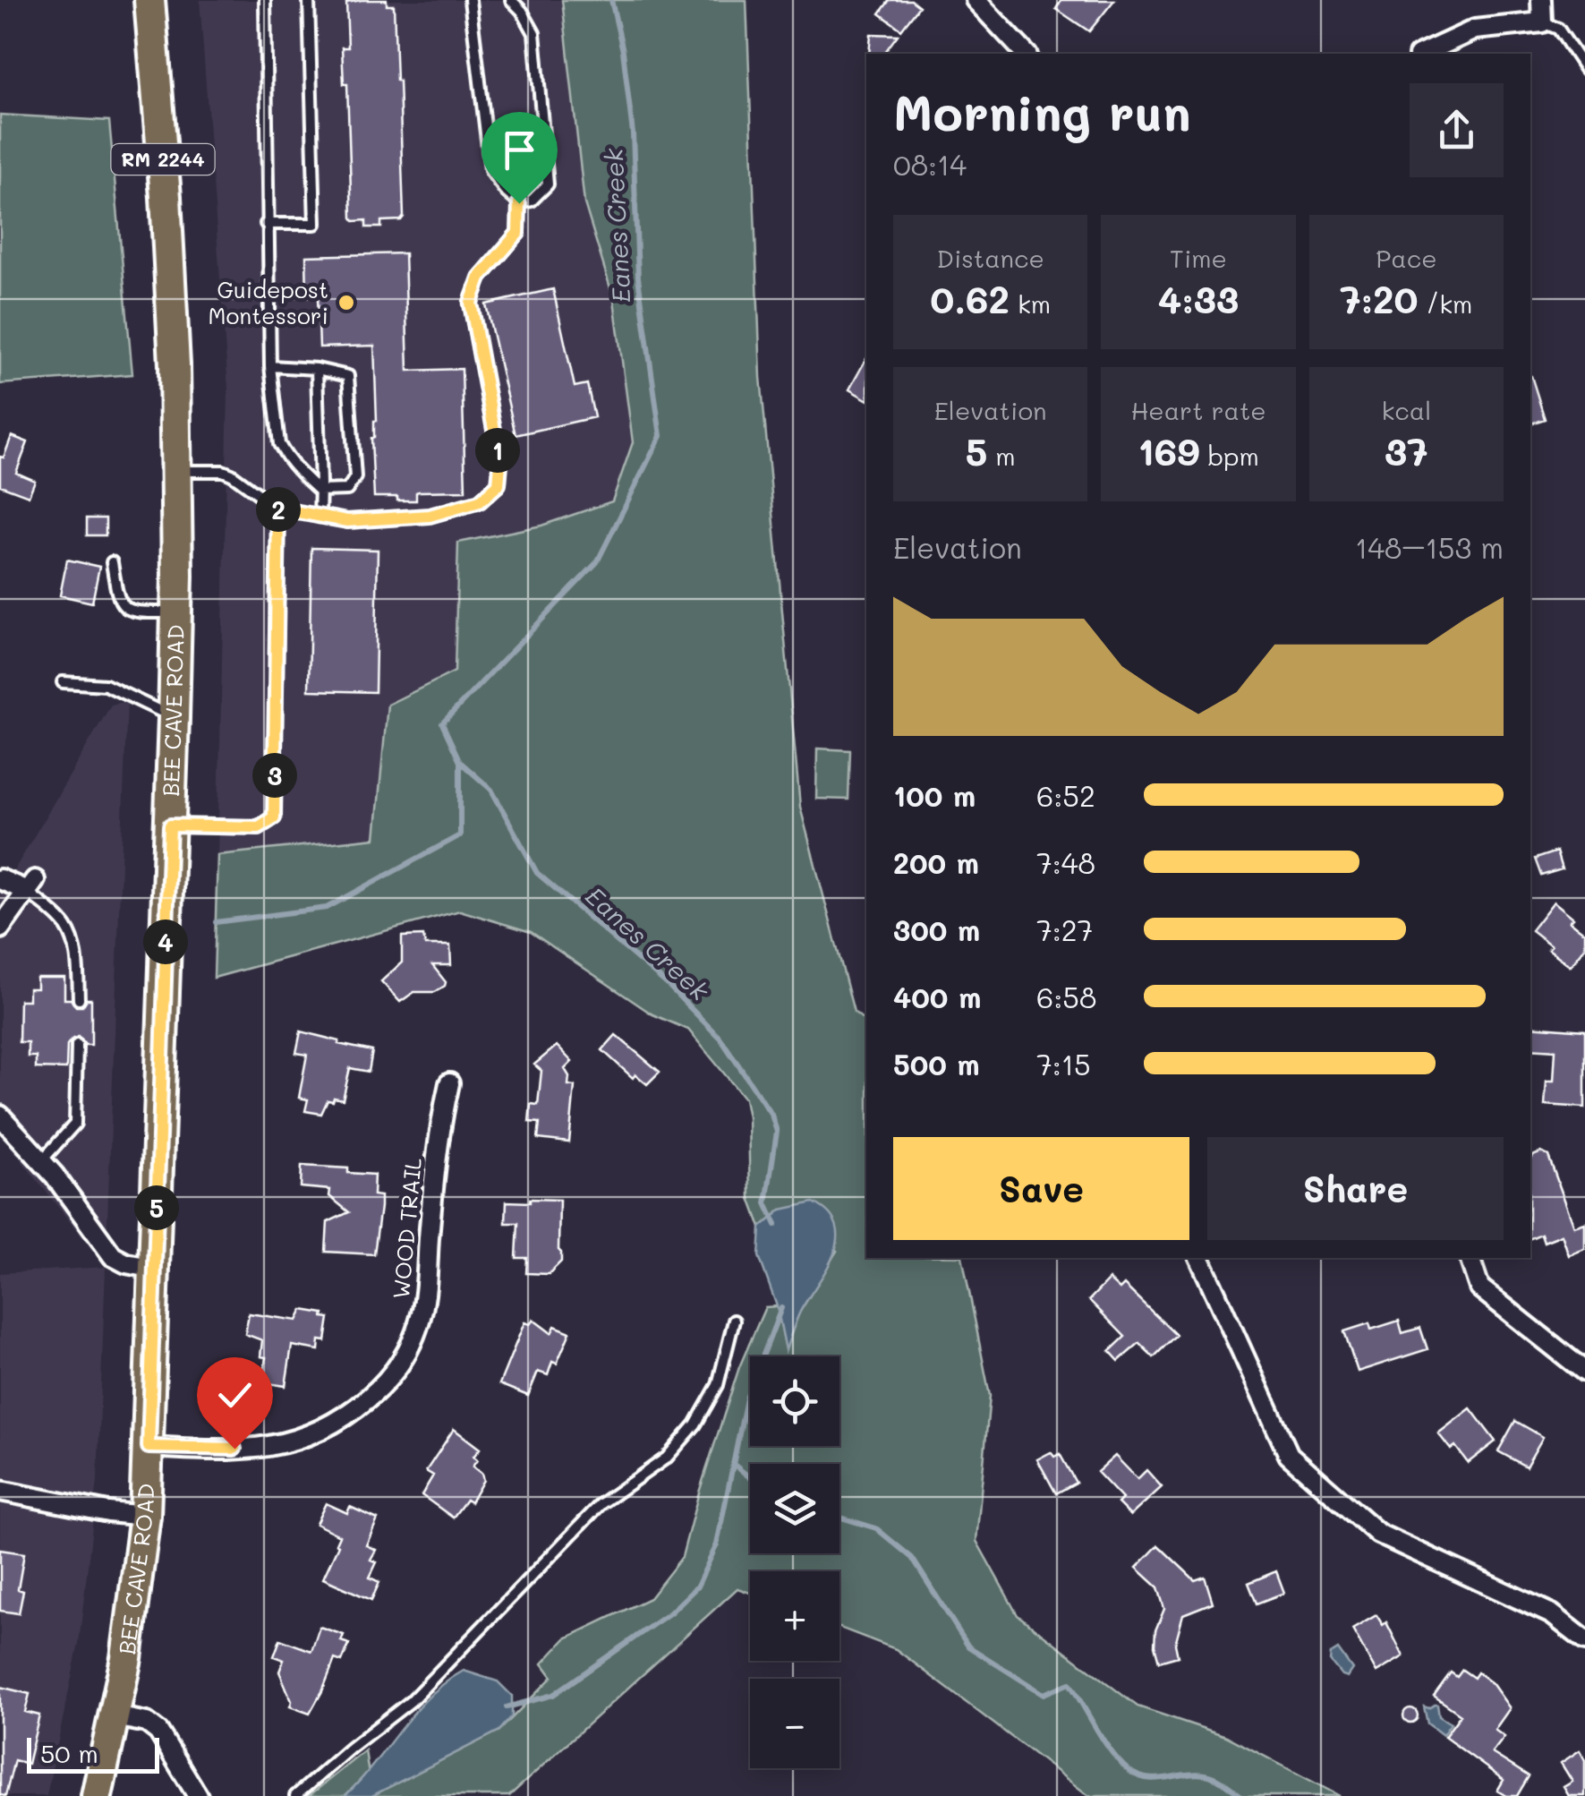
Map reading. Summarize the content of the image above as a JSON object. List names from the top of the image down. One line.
{"streets":{"main road":["RM 2244","BEE CAVE ROAD"],"street":["WOOD TRAIL"]},"crossings":[["BEE CAVE ROAD","WOOD TRAIL"]],"water":["Eanes Creek"],"places":["Guidepost Montessori"],"scale_bar":"50 m","page":{"heading":["Morning run","08:14"],"stats":[["Distance","0.62 km"],["Time","4:33"],["Pace","7:20 /km"],["Elevation","5 m"],["Heart rate","169 bpm"],["kcal","37"]],"pins":["1","2","3","4","5"],"chart":["Elevation","148–153 m"],"list":[{"name":"100 m","note":"6:52"},{"name":"200 m","note":"7:48"},{"name":"300 m","note":"7:27"},{"name":"400 m","note":"6:58"},{"name":"500 m","note":"7:15"}],"buttons":["Save","Share"],"map_buttons":["+","−"],"scale":"50 m"}}
